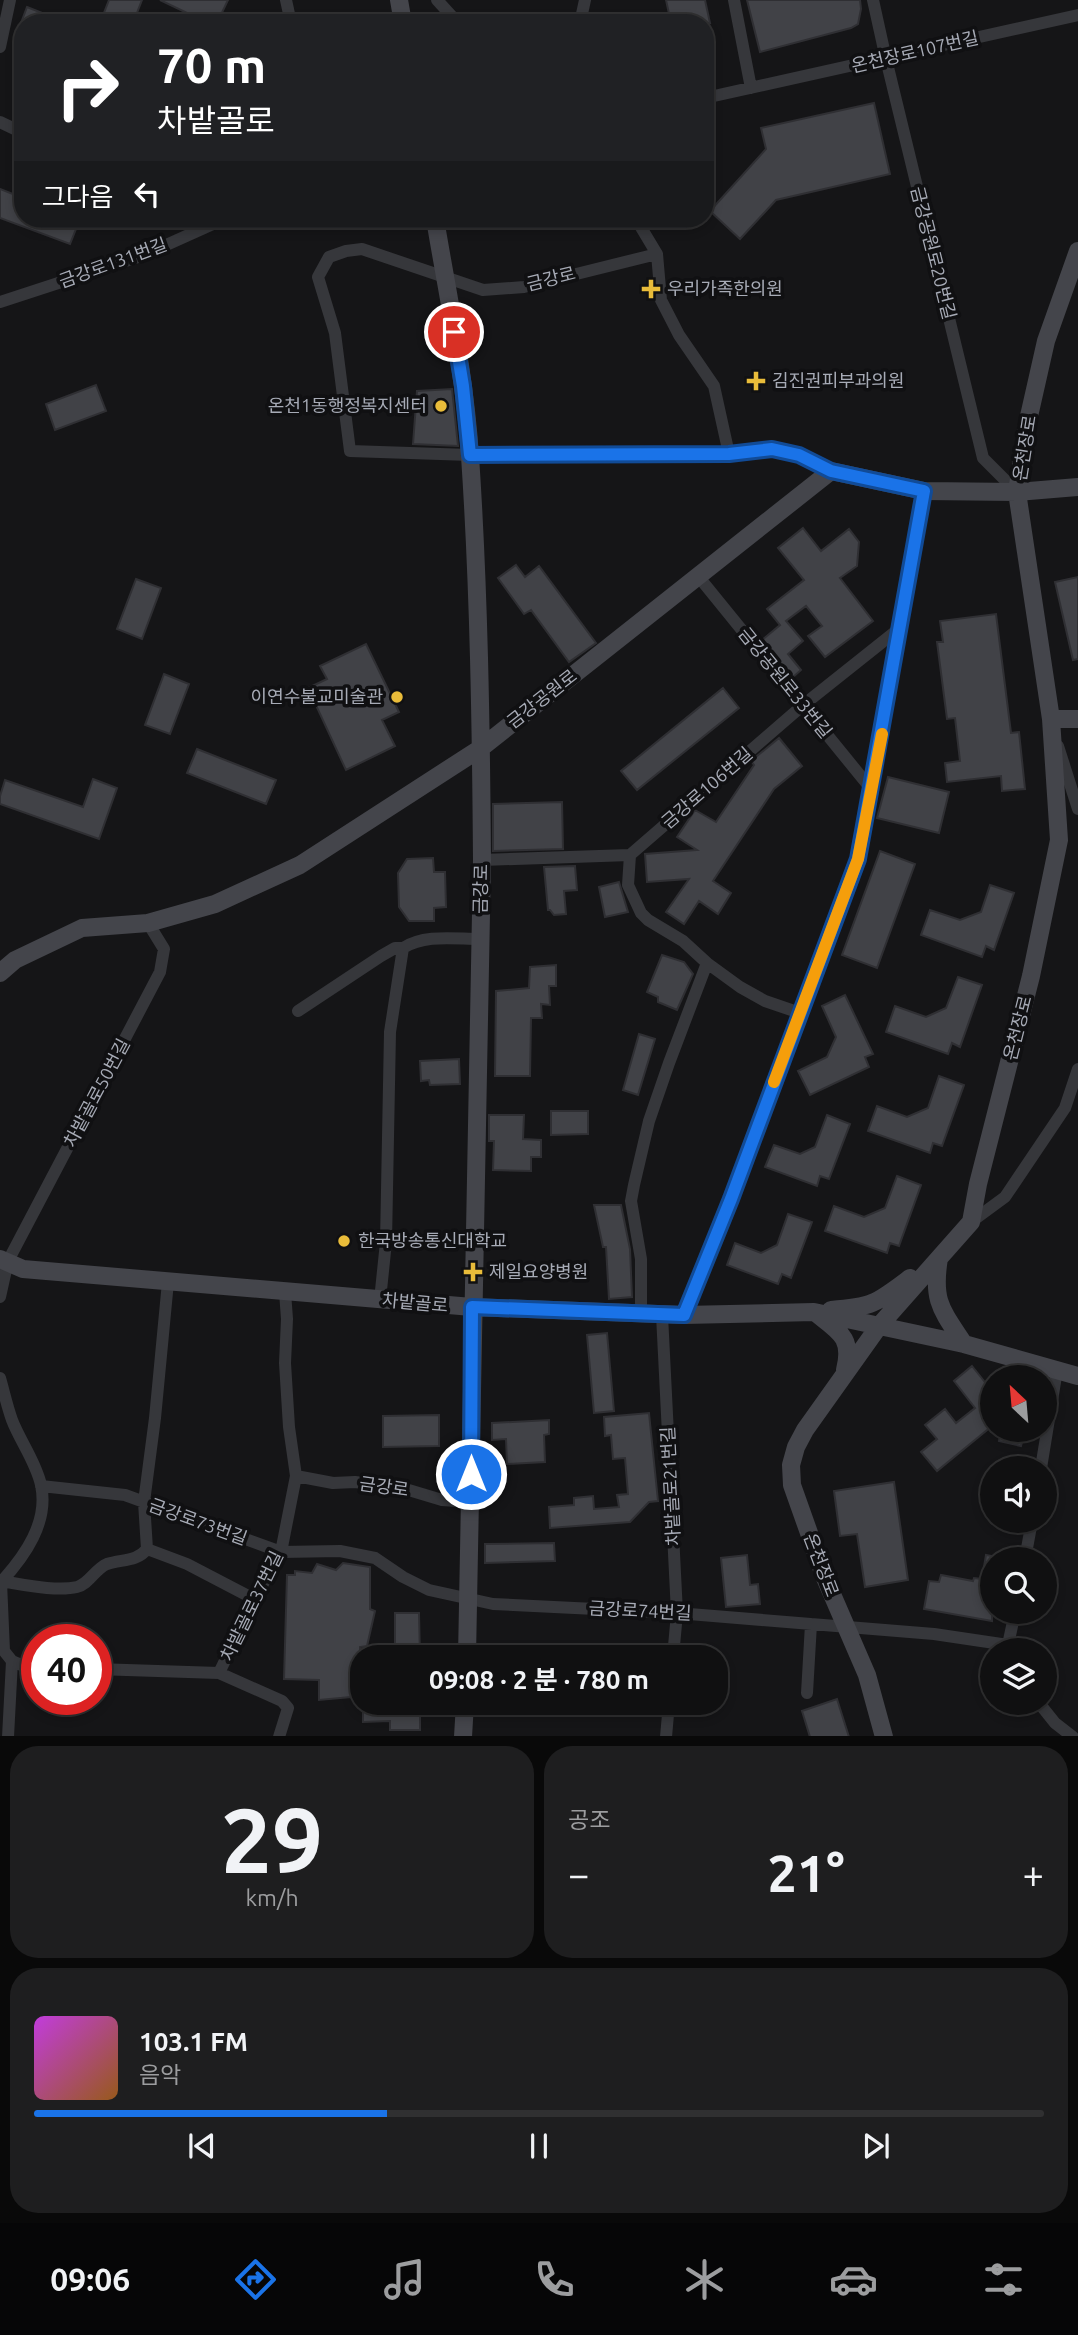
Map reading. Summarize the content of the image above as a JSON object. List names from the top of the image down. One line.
{"streets":{"street":["온천장로107번길","금강공원로20번길","금강로131번길","금강로","온천장로","금강공원로33번길","금강공원로","금강로106번길","차밭골로50번길","차밭골로","차밭골로21번길","금강로73번길","차밭골로37번길","금강로74번길"]},"crossings":[["온천장로107번길","금강공원로20번길"],["금강공원로20번길","온천장로"],["금강로","금강공원로"],["금강로","차밭골로"],["금강로","금강로73번길"],["금강로","차밭골로37번길"],["금강로","금강로74번길"],["온천장로","차밭골로"],["온천장로","금강로74번길"],["금강공원로33번길","금강공원로"],["금강공원로33번길","금강로106번길"],["금강공원로","차밭골로50번길"],["차밭골로50번길","차밭골로"],["차밭골로","차밭골로21번길"],["차밭골로","차밭골로37번길"],["차밭골로21번길","금강로74번길"],["금강로73번길","차밭골로37번길"],["금강로73번길","금강로74번길"]],"places":{"health":["우리가족한의원","김진권피부과의원","제일요양병원"],"other":["온천1동행정복지센터","이연수불교미술관","한국방송통신대학교"]},"north":"top left","page":{"turn":["70 m","차밭골로"],"then":"그다음","limit":"40","trip":"09:08 · 2 분 · 780 m","tile":[["29","km/h"],"공조"],"heat":["−","21°","+"],"song":["103.1 FM","음악"],"tabs":"09:06"}}
